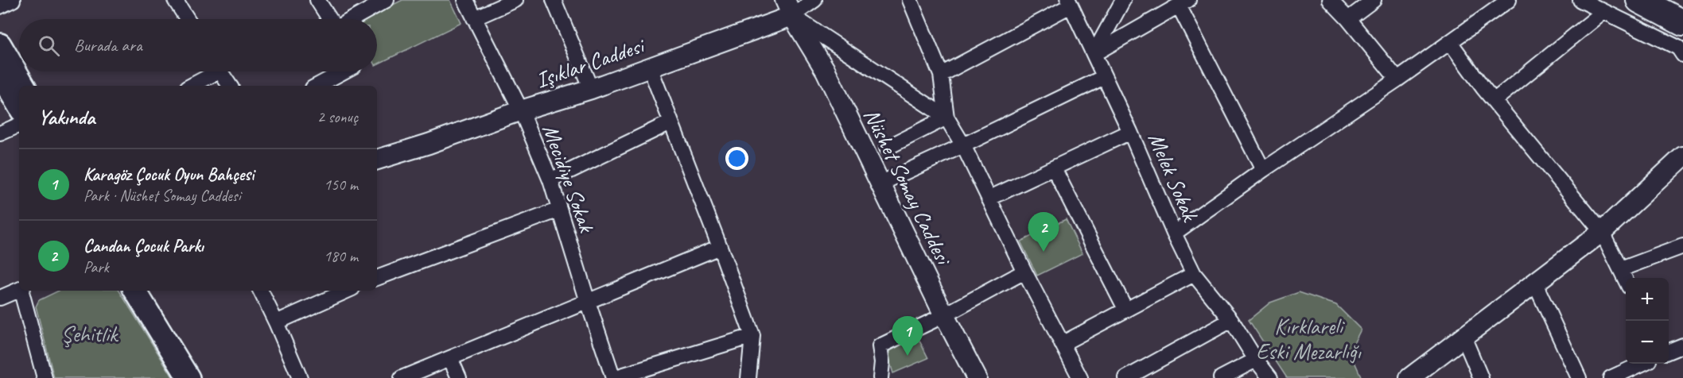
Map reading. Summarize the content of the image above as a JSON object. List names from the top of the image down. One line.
{"streets":{"street":["Işıklar Caddesi","Melek Sokak","Mecidiye Sokak","Nüshet Somay Caddesi"]},"crossings":[["Işıklar Caddesi","Mecidiye Sokak"],["Işıklar Caddesi","Nüshet Somay Caddesi"]],"parks":["Kırklareli Eski Mezarlığı","Şehitlik"],"page":{"search":"Burada ara","heading":["Yakında","2 sonuç"],"list":[{"mark":"1","name":"Karagöz Çocuk Oyun Bahçesi","note":"Park · Nüshet Somay Caddesi","value":"150 m"},{"mark":"2","name":"Candan Çocuk Parkı","note":"Park","value":"180 m"}],"pins":["2","1"],"map_buttons":["+","−"]}}
